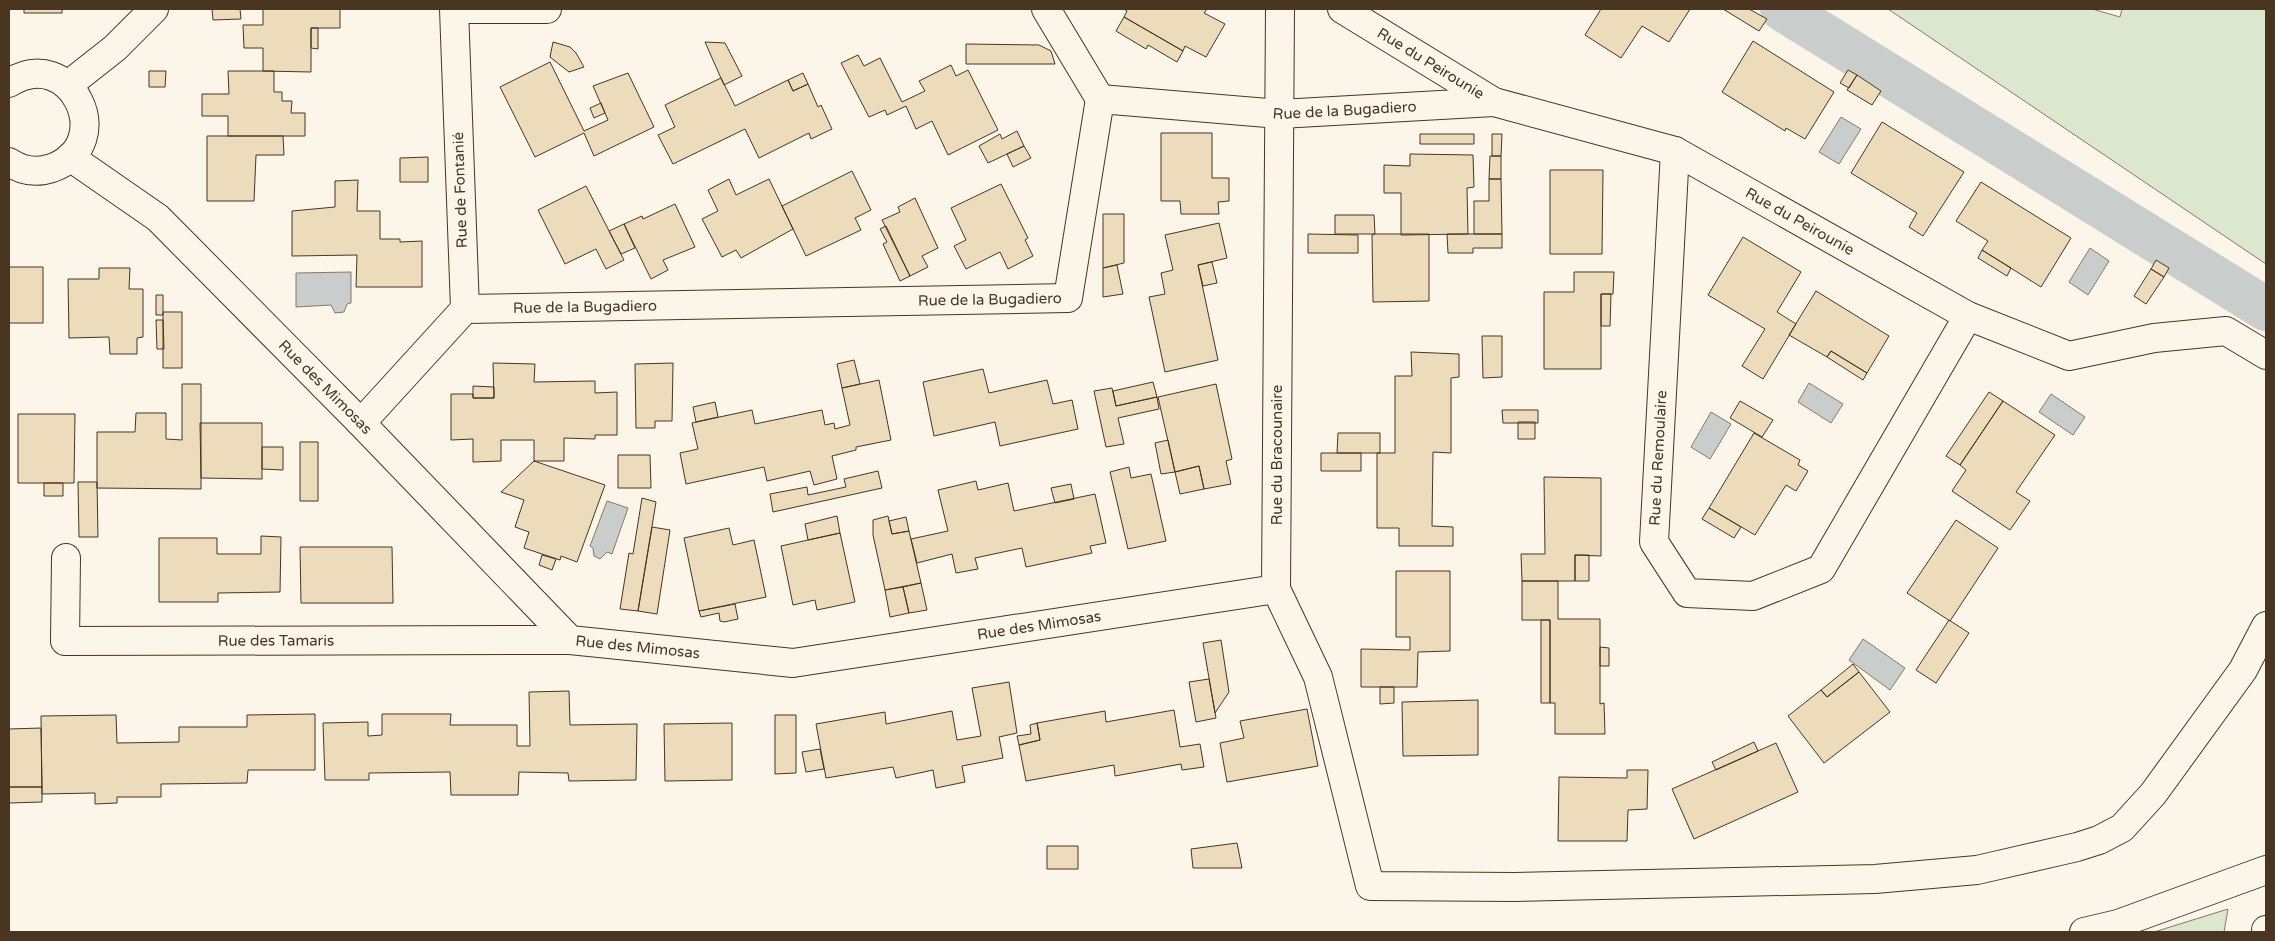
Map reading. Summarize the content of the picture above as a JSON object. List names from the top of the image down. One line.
{"streets":{"street":["Rue du Peirounie","Rue de la Bugadiero","Rue de Fontanié","Rue des Mimosas","Rue du Bracounaire","Rue du Remoulaire","Rue des Tamaris"]},"crossings":[["Rue du Peirounie","Rue de la Bugadiero"],["Rue du Peirounie","Rue du Remoulaire"],["Rue de la Bugadiero","Rue de Fontanié"],["Rue de la Bugadiero","Rue du Bracounaire"],["Rue des Mimosas","Rue du Bracounaire"],["Rue des Mimosas","Rue des Tamaris"]]}
